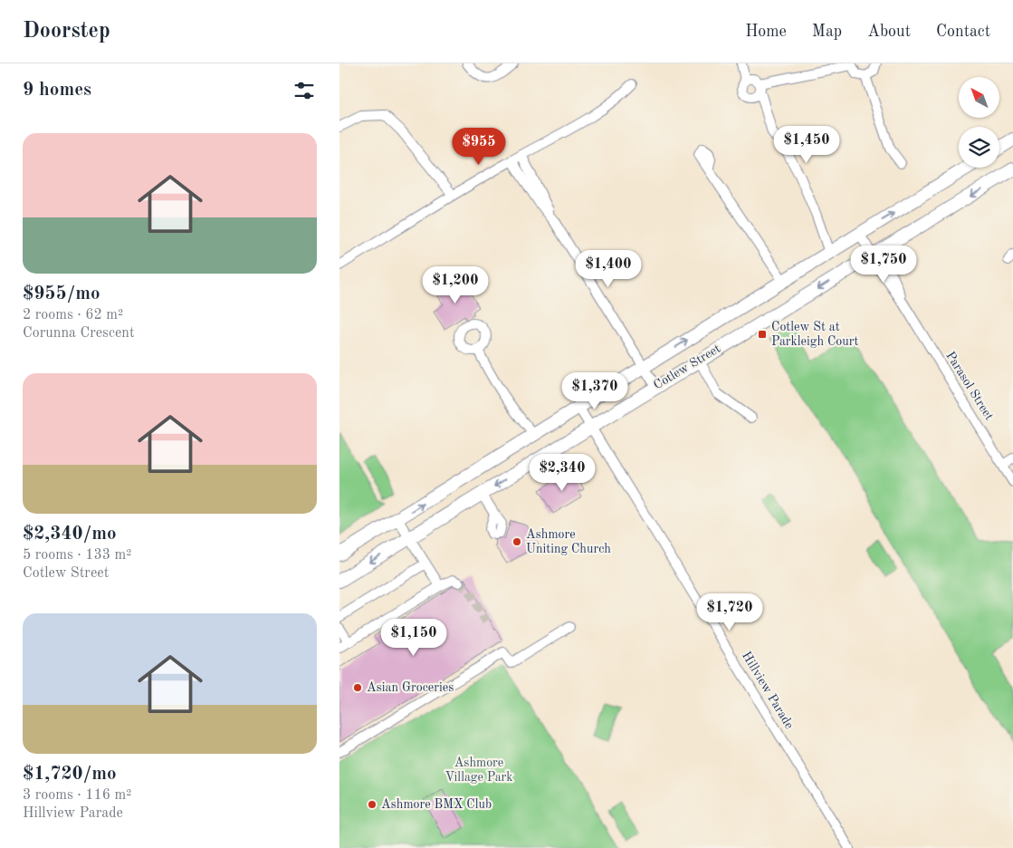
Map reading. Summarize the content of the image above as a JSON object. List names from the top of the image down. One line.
{"streets":{"main road":["Cotlew Street"],"street":["Parasol Street","Hillview Parade"]},"crossings":[["Cotlew Street","Parasol Street"],["Cotlew Street","Hillview Parade"]],"parks":["Ashmore Village Park"],"places":{"transit":["Cotlew St at Parkleigh Court"],"other":["Ashmore Uniting Church","Asian Groceries","Ashmore BMX Club"]},"north":"top left","page":{"header":"Doorstep","nav":["Home","Map","About","Contact"],"heading":"9 homes","list":[{"name":"$955/mo","note":"2 rooms · 62 m² · Corunna Crescent"},{"name":"$2,340/mo","note":"5 rooms · 133 m² · Cotlew Street"},{"name":"$1,720/mo","note":"3 rooms · 116 m² · Hillview Parade"}],"price":["$1,450","$955","$1,750","$1,400","$1,200","$1,370","$2,340","$1,720","$1,150"]}}
